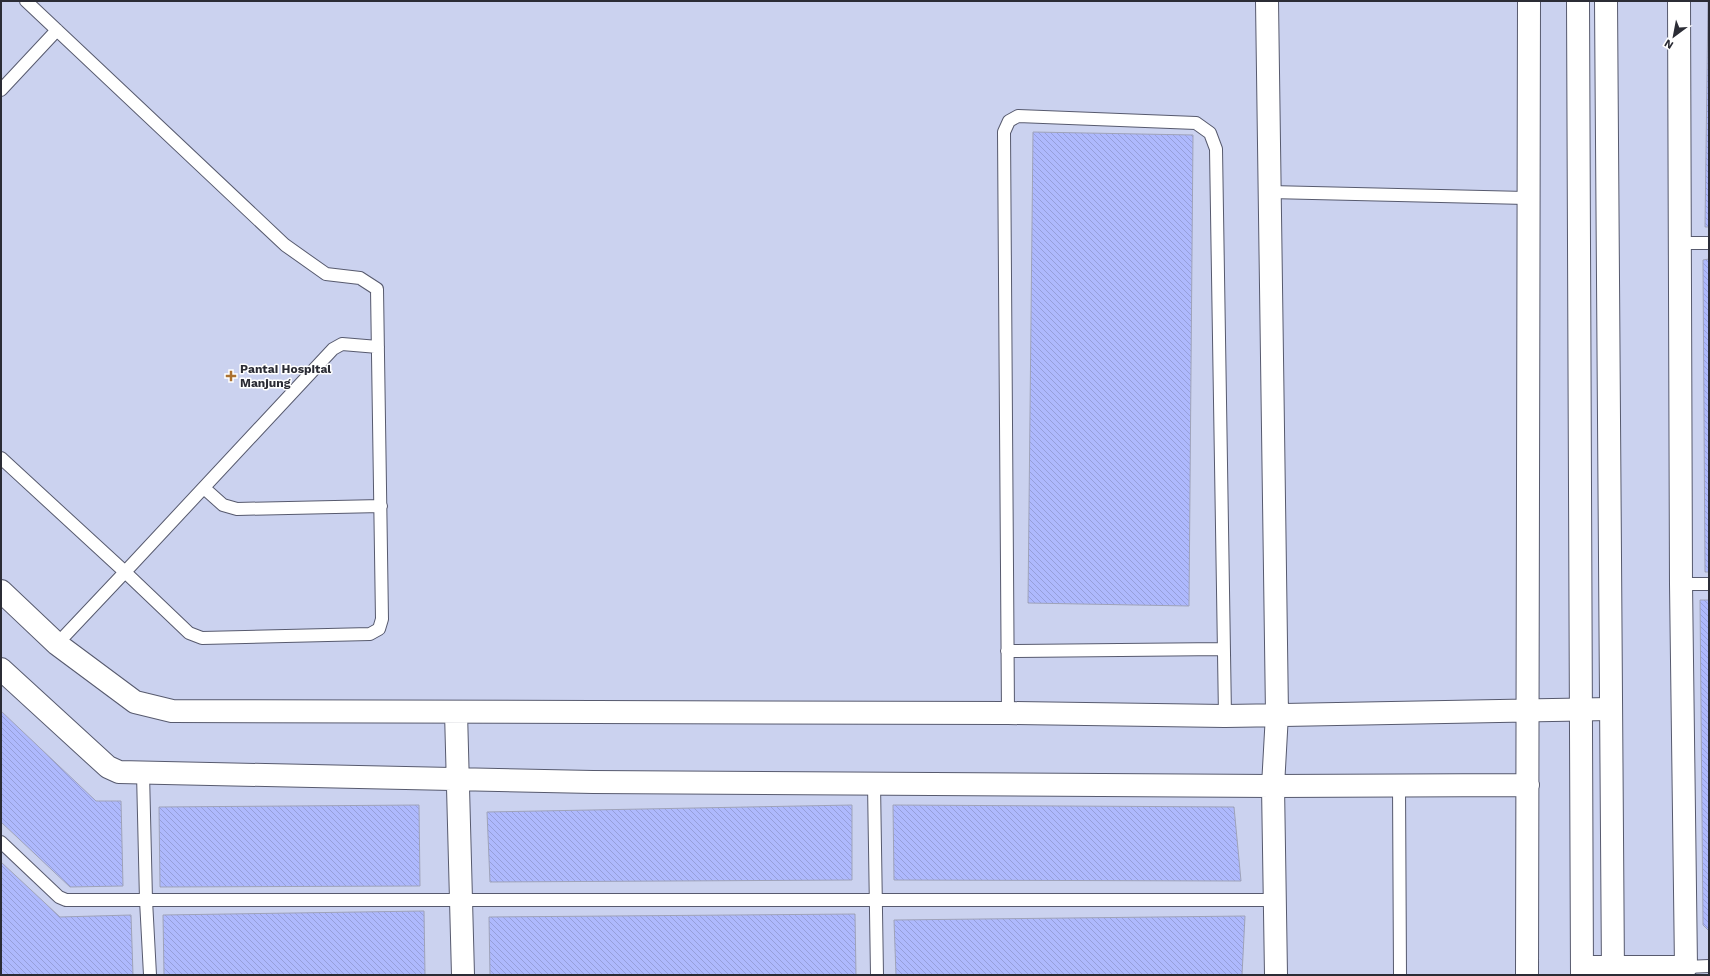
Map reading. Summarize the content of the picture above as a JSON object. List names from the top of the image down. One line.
{"places":{"health":["Pantai Hospital Manjung"]},"north":"bottom left"}
